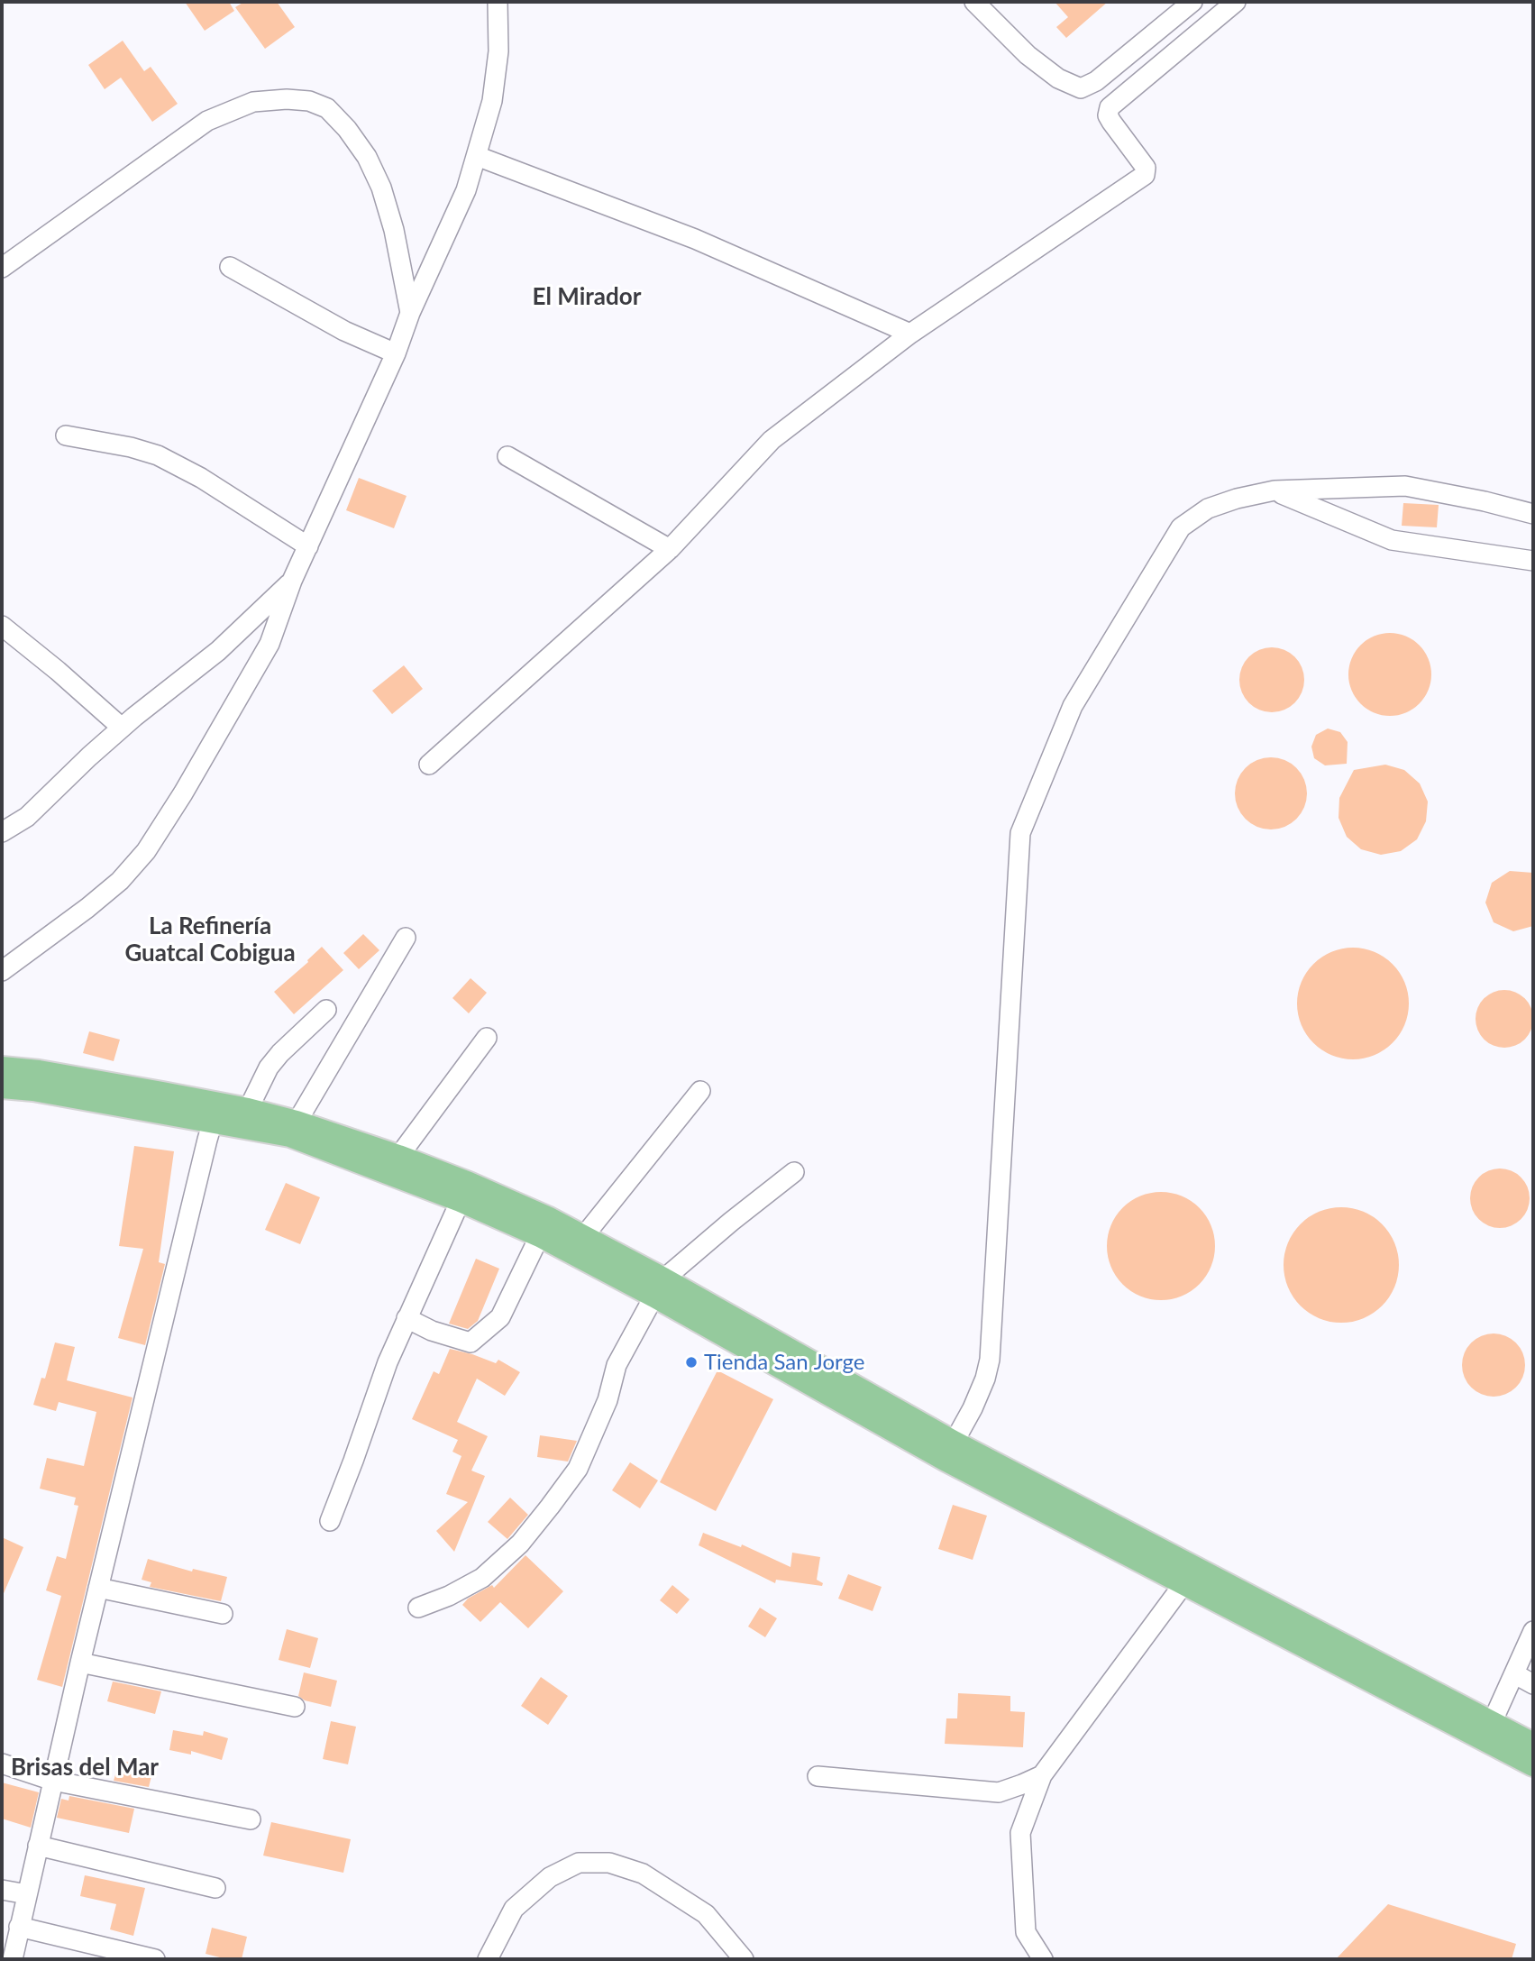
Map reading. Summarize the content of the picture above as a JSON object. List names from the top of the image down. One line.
{"districts":["El Mirador","La Refinería Guatcal Cobigua","Brisas del Mar"],"places":["Tienda San Jorge"]}
